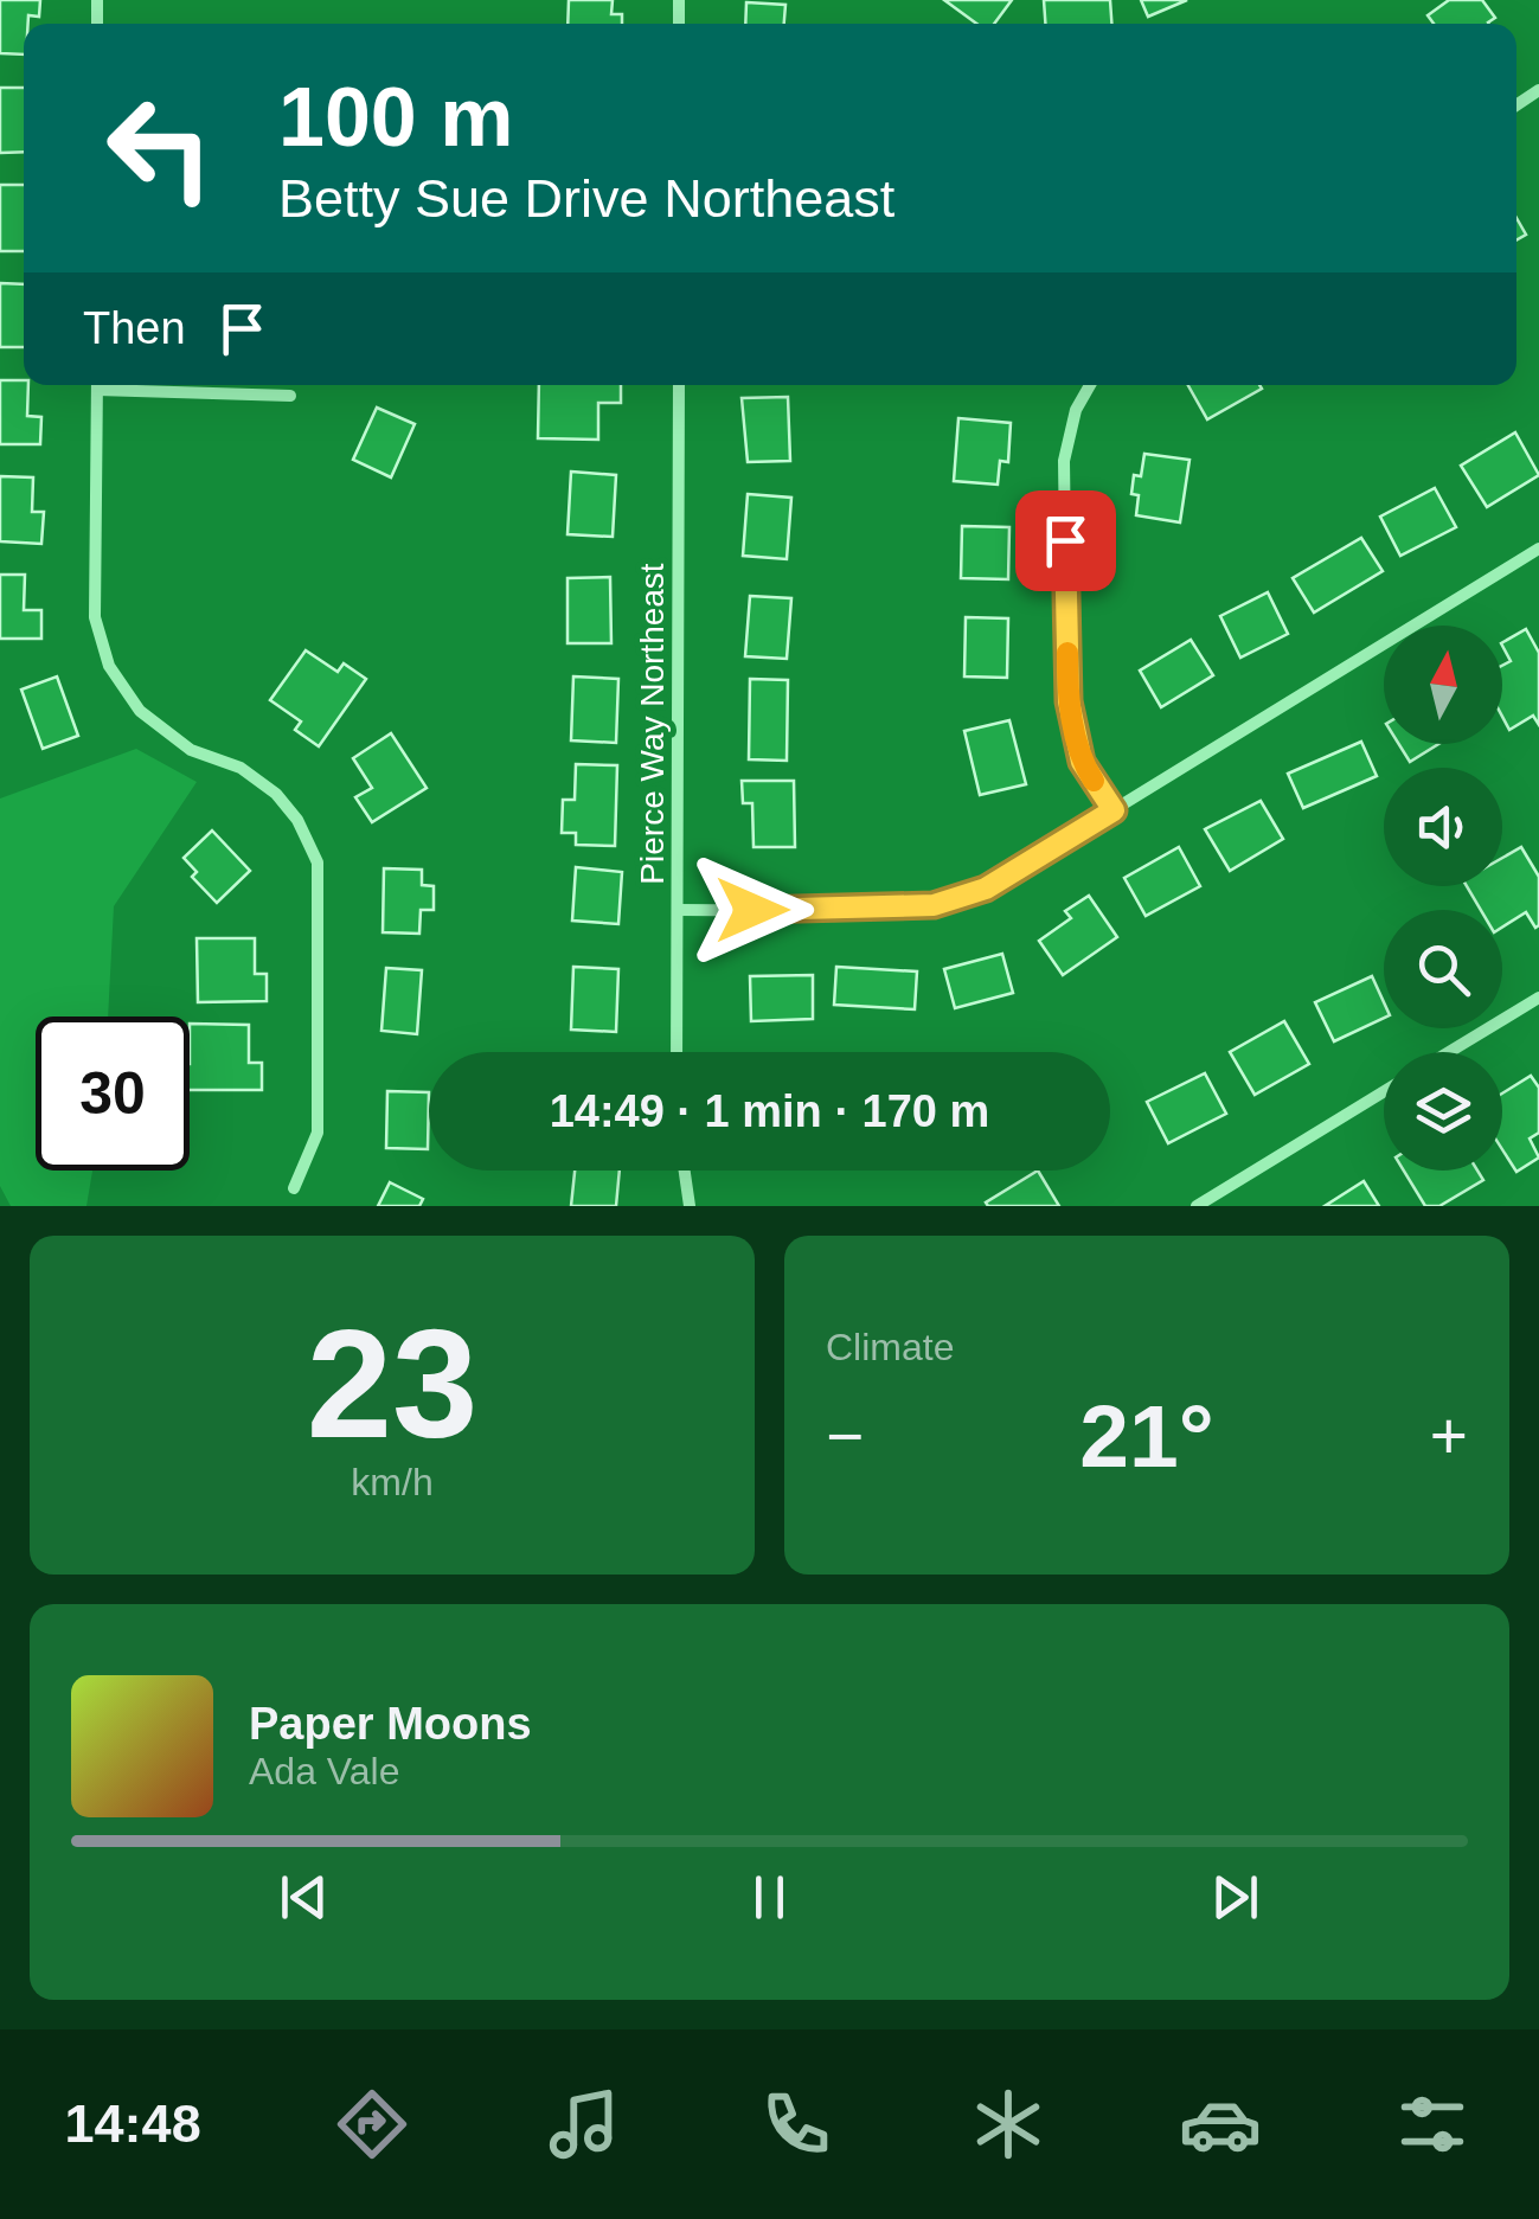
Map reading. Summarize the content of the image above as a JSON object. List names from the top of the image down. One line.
{"streets":{"street":["Pierce Way Northeast"]},"north":"top","page":{"turn":["100 m","Betty Sue Drive Northeast"],"then":"Then","limit":"30","trip":"14:49 · 1 min · 170 m","tile":[["23","km/h"],"Climate"],"heat":["−","21°","+"],"song":["Paper Moons","Ada Vale"],"tabs":"14:48"}}
